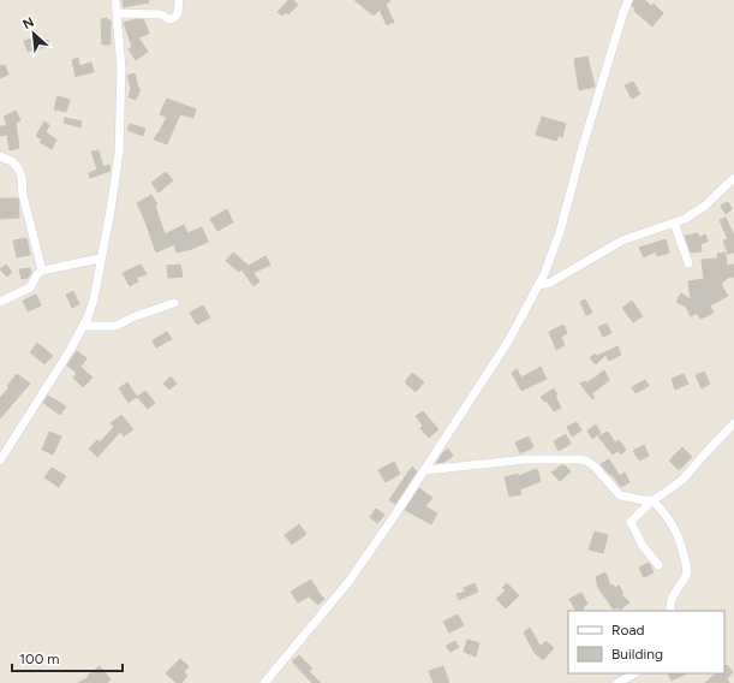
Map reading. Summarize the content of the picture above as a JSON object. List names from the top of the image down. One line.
{"legend":["Road","Building"],"scale_bar":"100 m","north":"top left"}
